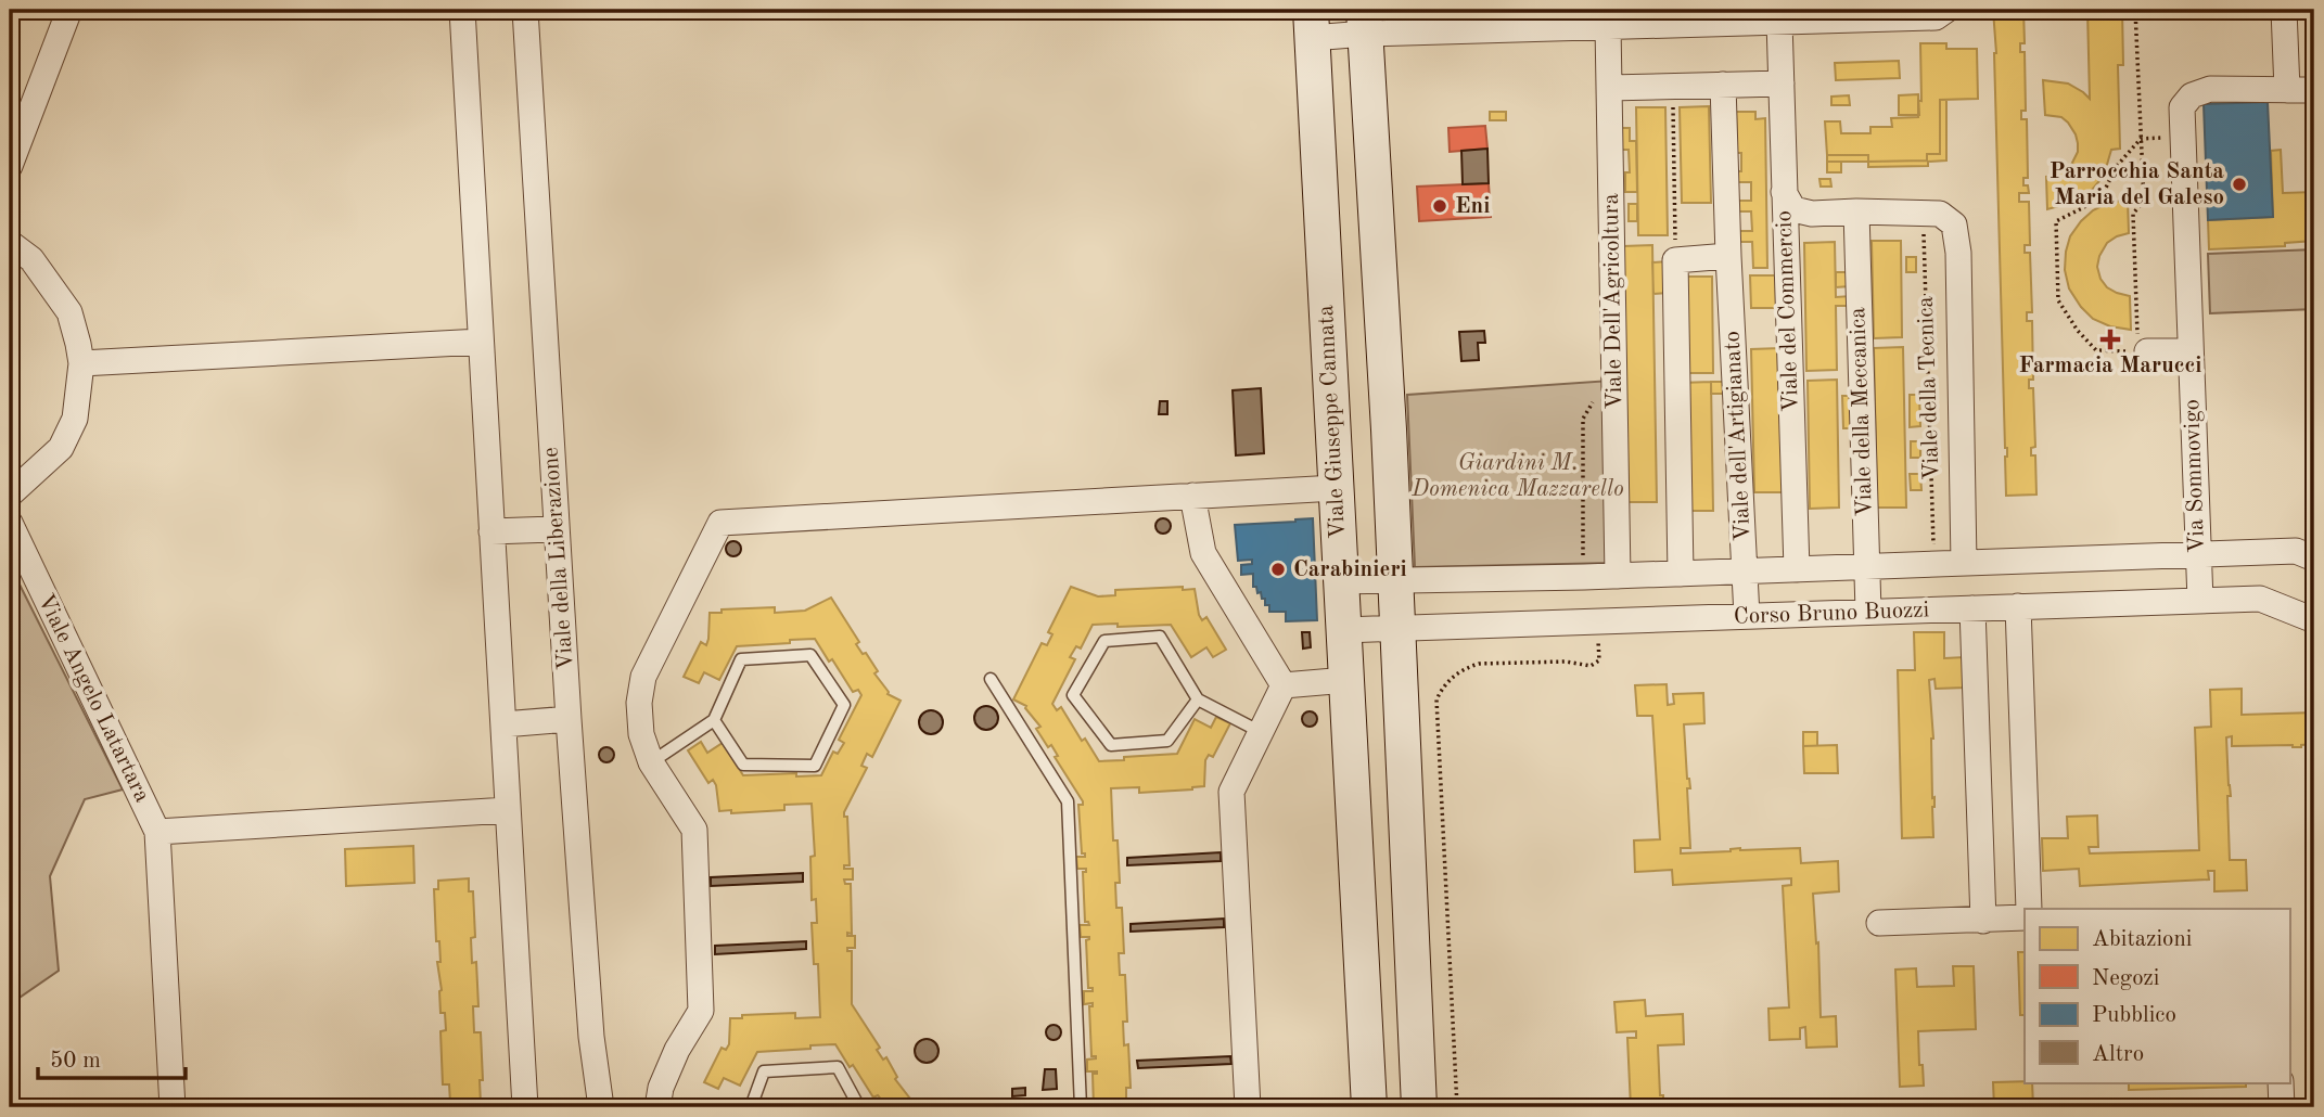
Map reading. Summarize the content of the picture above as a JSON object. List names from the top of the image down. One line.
{"streets":{"street":["Viale Dell'Agricoltura","Viale del Commercio","Viale della Tecnica","Viale della Meccanica","Viale Giuseppe Cannata","Viale dell'Artigianato","Via Sommovigo","Viale della Liberazione","Corso Bruno Buozzi","Viale Angelo Latartara"]},"crossings":[["Viale Dell'Agricoltura","Corso Bruno Buozzi"],["Viale del Commercio","Viale della Tecnica"],["Viale del Commercio","Viale della Meccanica"],["Viale del Commercio","Corso Bruno Buozzi"],["Viale della Tecnica","Corso Bruno Buozzi"],["Viale della Meccanica","Corso Bruno Buozzi"],["Viale Giuseppe Cannata","Corso Bruno Buozzi"],["Viale dell'Artigianato","Corso Bruno Buozzi"],["Via Sommovigo","Corso Bruno Buozzi"]],"parks":["Giardini M. Domenica Mazzarello"],"places":{"other":["Parrocchia Santa Maria del Galeso","Eni","Carabinieri"],"health":["Farmacia Marucci"]},"legend":["Abitazioni","Negozi","Pubblico","Altro"],"scale_bar":"50 m"}
